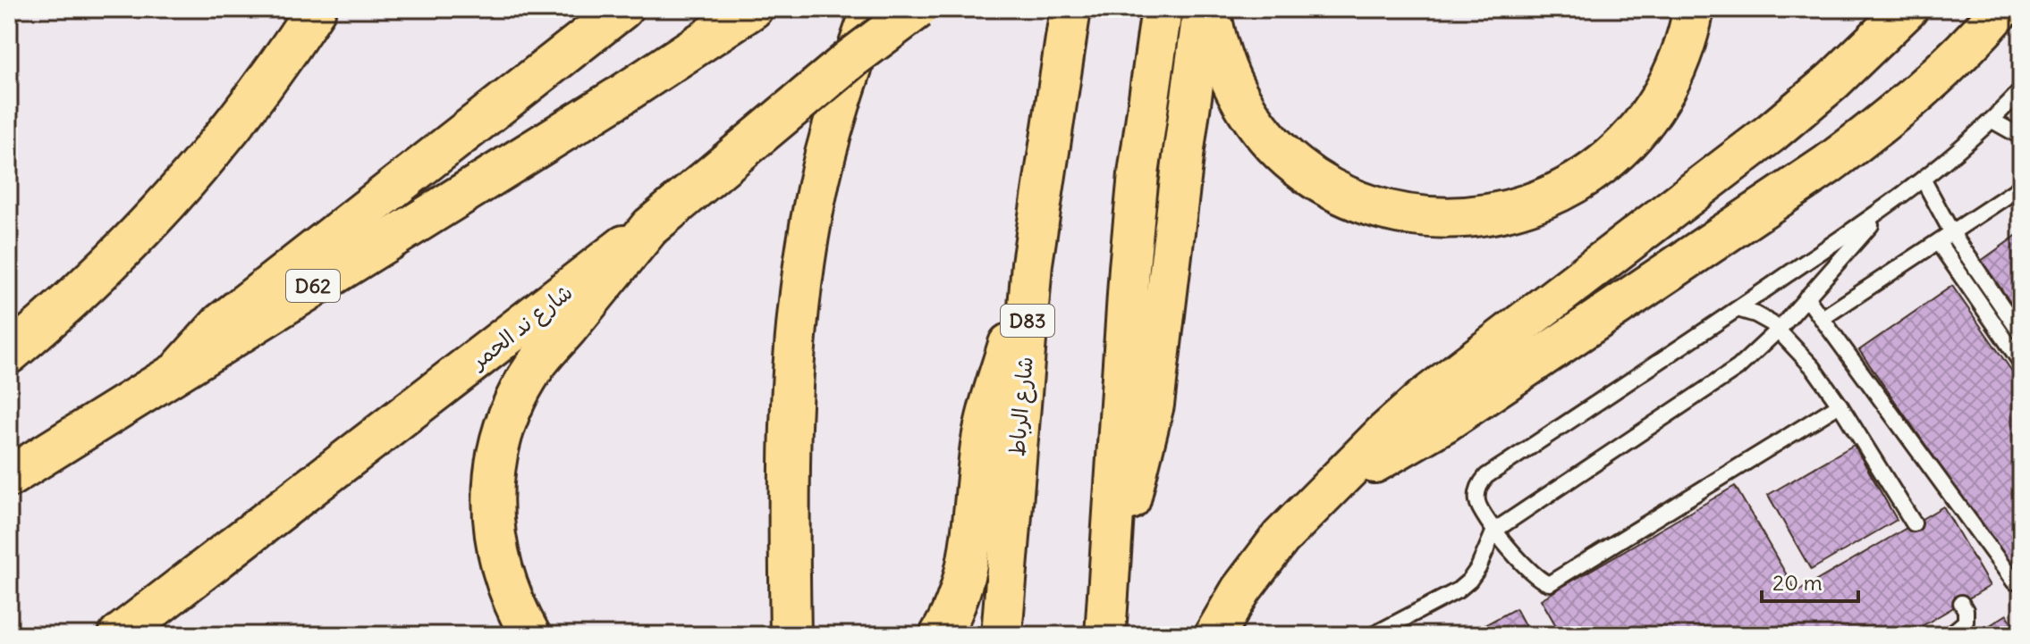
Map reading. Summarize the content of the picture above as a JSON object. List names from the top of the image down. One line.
{"streets":{"main road":["D62","D83","شارع ند الحمر","شارع الرباط"]},"scale_bar":"20 m"}
